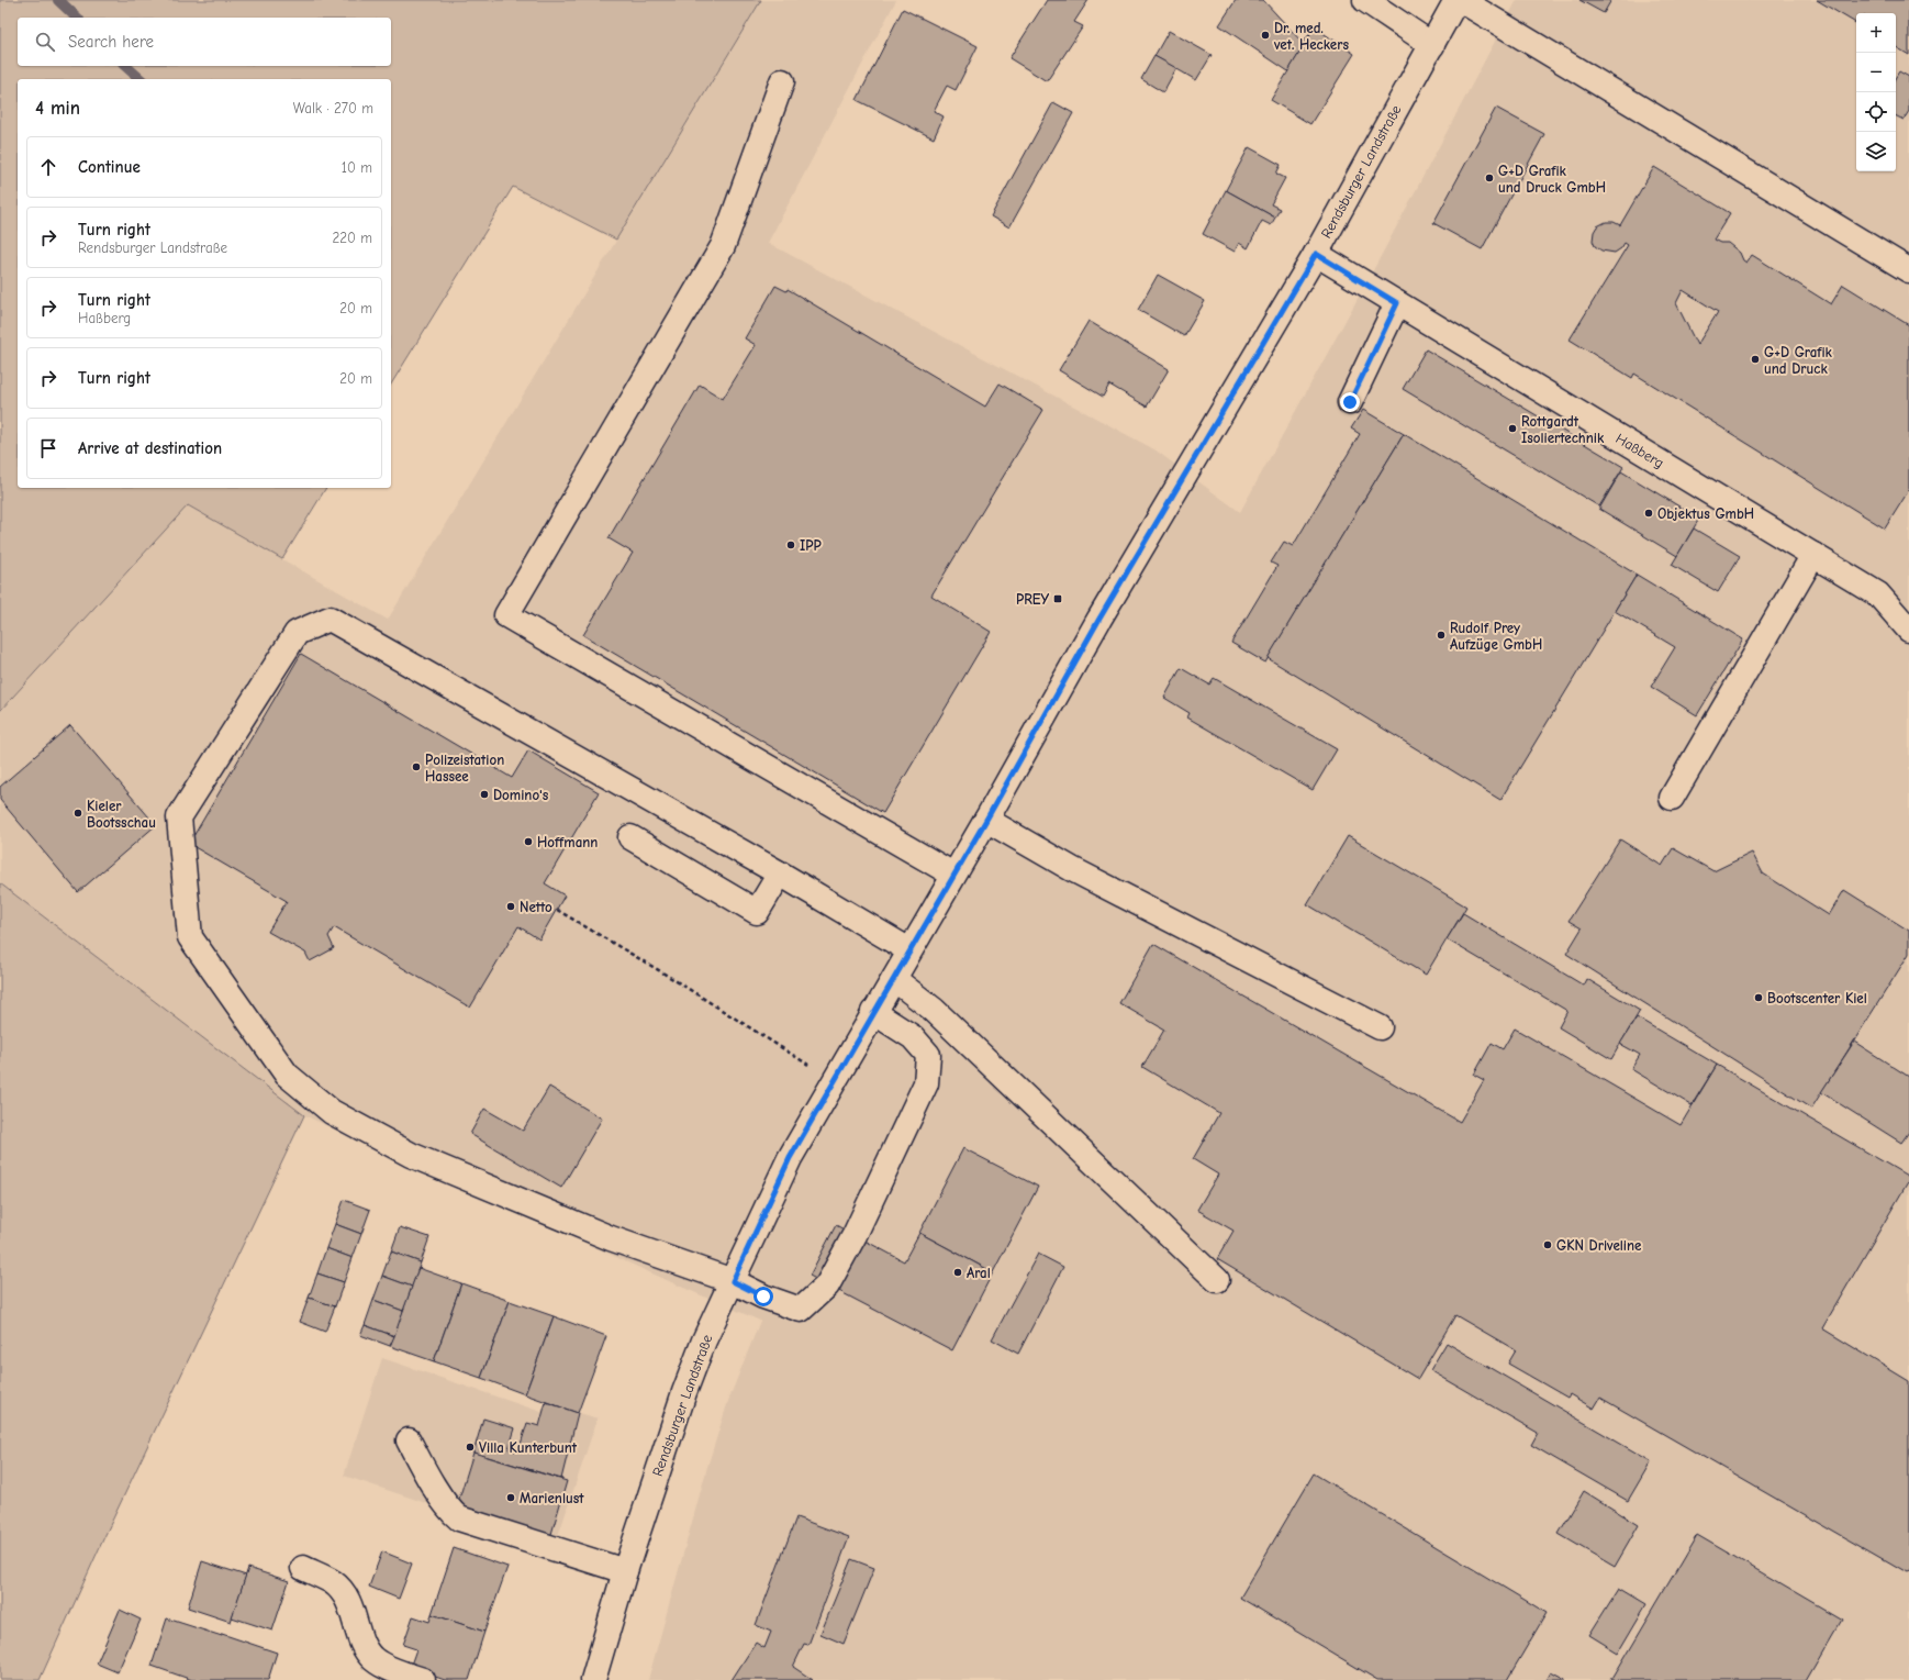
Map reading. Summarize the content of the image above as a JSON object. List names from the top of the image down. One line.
{"streets":{"street":["Rendsburger Landstraße","Haßberg"]},"crossings":[["Rendsburger Landstraße","Haßberg"]],"places":{"other":["Dr. med. vet. Heckers","G+D Grafik und Druck GmbH","G+D Grafik und Druck","Rottgardt Isoliertechnik","Objektus GmbH","IPP","Rudolf Prey Aufzüge GmbH","Polizeistation Hassee","Domino's","Kieler Bootsschau","Hoffmann","Netto","Bootscenter Kiel","GKN Driveline","Aral","Villa Kunterbunt","Marienlust"],"transit":["PREY"]},"page":{"map_buttons":["+","−"],"search":"Search here","heading":["4 min","Walk · 270 m"],"list":[["Continue","10 m"],["Turn right","Rendsburger Landstraße","220 m"],["Turn right","Haßberg","20 m"],["Turn right","20 m"],"Arrive at destination"]}}
